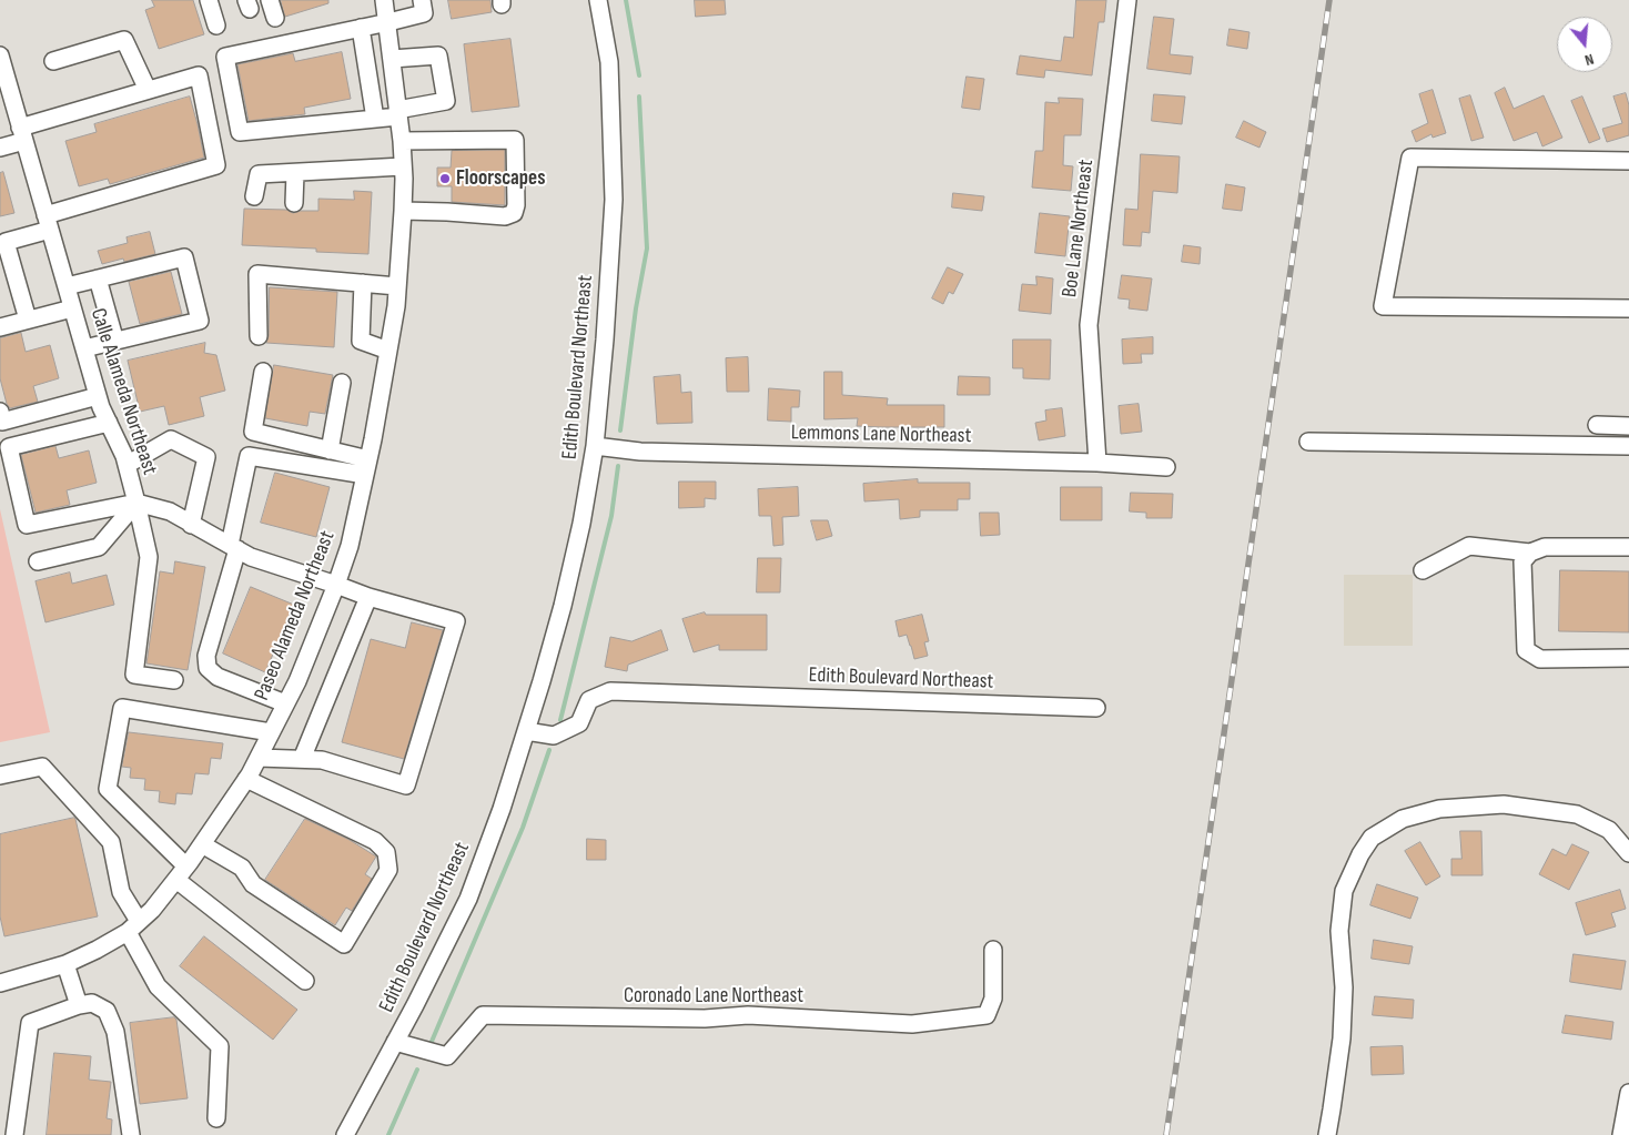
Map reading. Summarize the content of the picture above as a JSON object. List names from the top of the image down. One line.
{"streets":{"street":["Boe Lane Northeast","Edith Boulevard Northeast","Calle Alameda Northeast","Lemmons Lane Northeast","Paseo Alameda Northeast","Coronado Lane Northeast"]},"crossings":[["Boe Lane Northeast","Lemmons Lane Northeast"],["Edith Boulevard Northeast","Lemmons Lane Northeast"],["Edith Boulevard Northeast","Coronado Lane Northeast"],["Calle Alameda Northeast","Paseo Alameda Northeast"]],"places":["Floorscapes"],"north":"bottom"}
